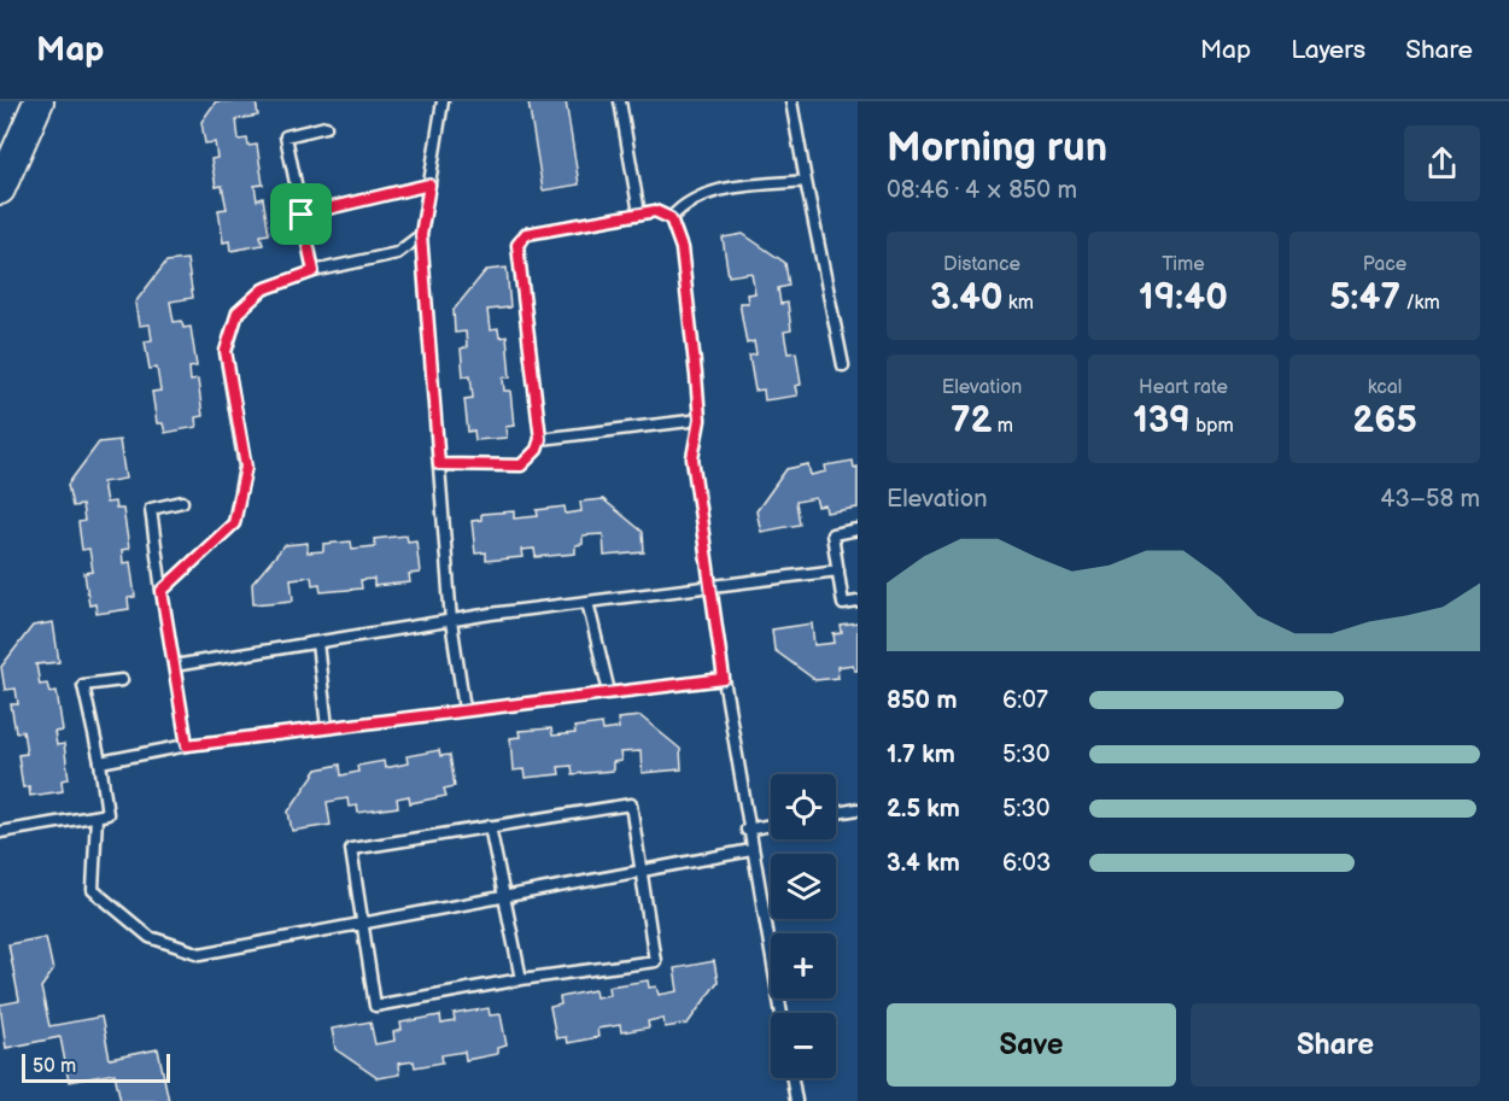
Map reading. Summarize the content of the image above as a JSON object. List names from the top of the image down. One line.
{"scale_bar":"50 m","page":{"header":"Map","nav":["Map","Layers","Share"],"heading":["Morning run","08:46 · 4 × 850 m"],"stats":[["Distance","3.40 km"],["Time","19:40"],["Pace","5:47 /km"],["Elevation","72 m"],["Heart rate","139 bpm"],["kcal","265"]],"chart":["Elevation","43–58 m"],"list":[{"name":"850 m","note":"6:07"},{"name":"1.7 km","note":"5:30"},{"name":"2.5 km","note":"5:30"},{"name":"3.4 km","note":"6:03"}],"map_buttons":["+","−"],"buttons":["Save","Share"],"scale":"50 m"}}
